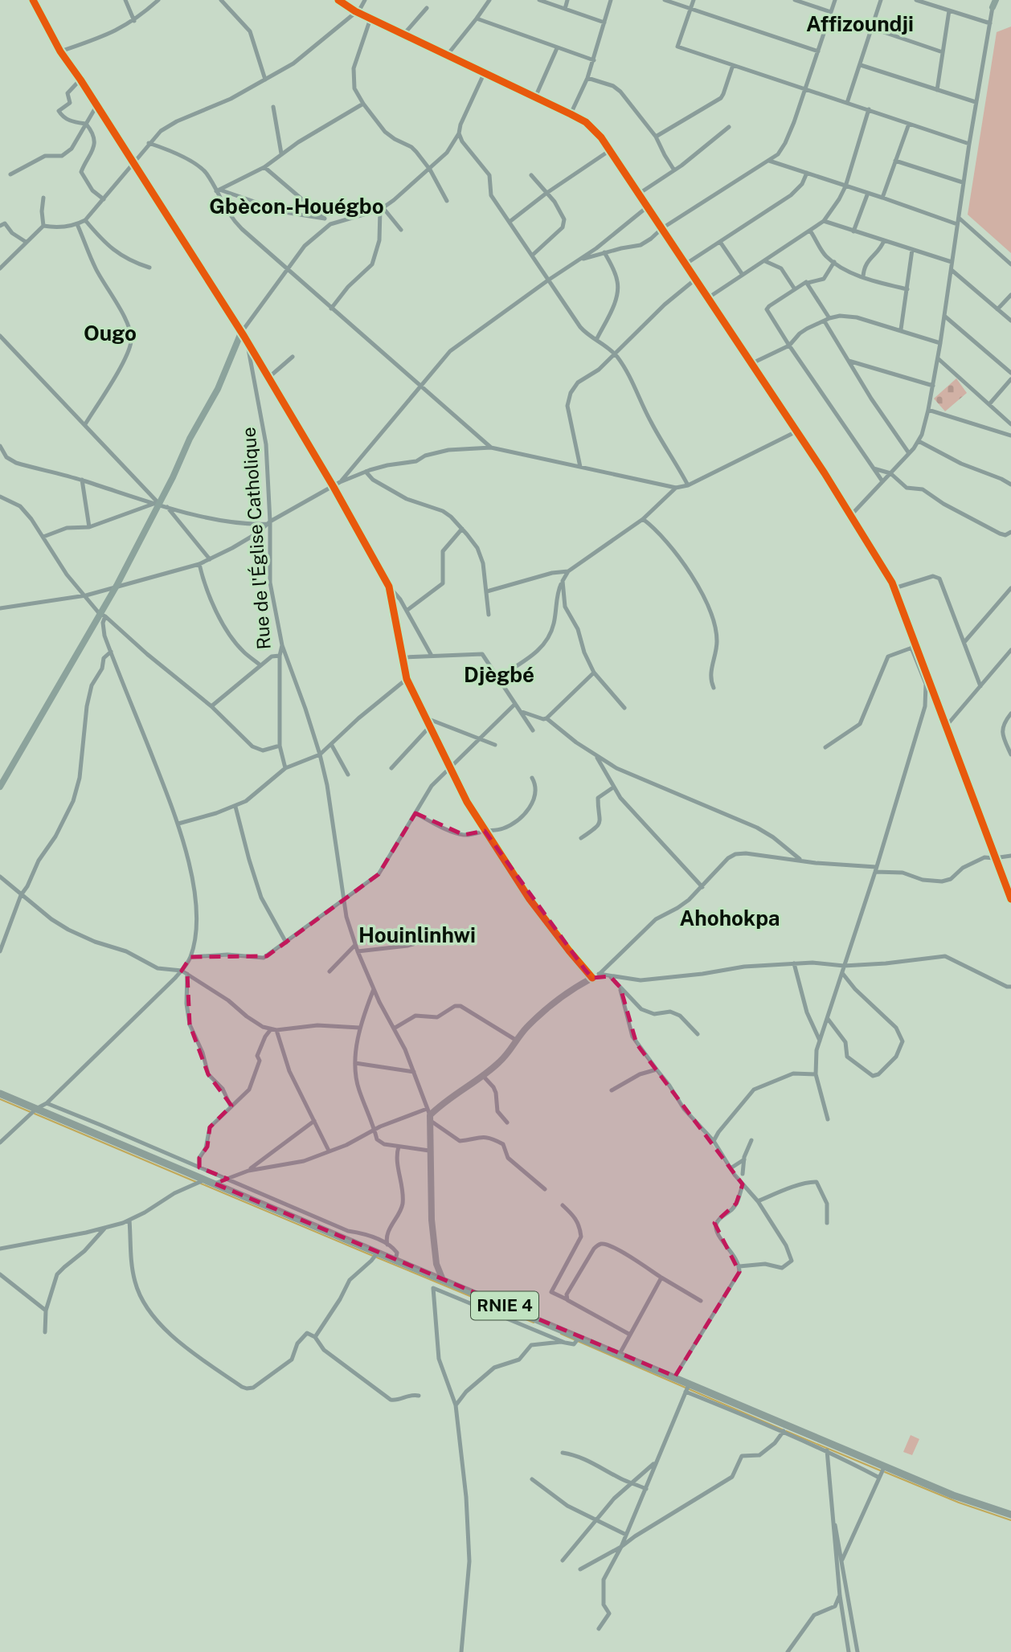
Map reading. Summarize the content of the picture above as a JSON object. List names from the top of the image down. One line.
{"streets":{"main road":["RNIE 4"],"street":["Rue de l'Église Catholique"]},"districts":["Affizoundji","Gbècon-Houégbo","Ougo","Djègbé","Ahohokpa","Houinlinhwi"]}
